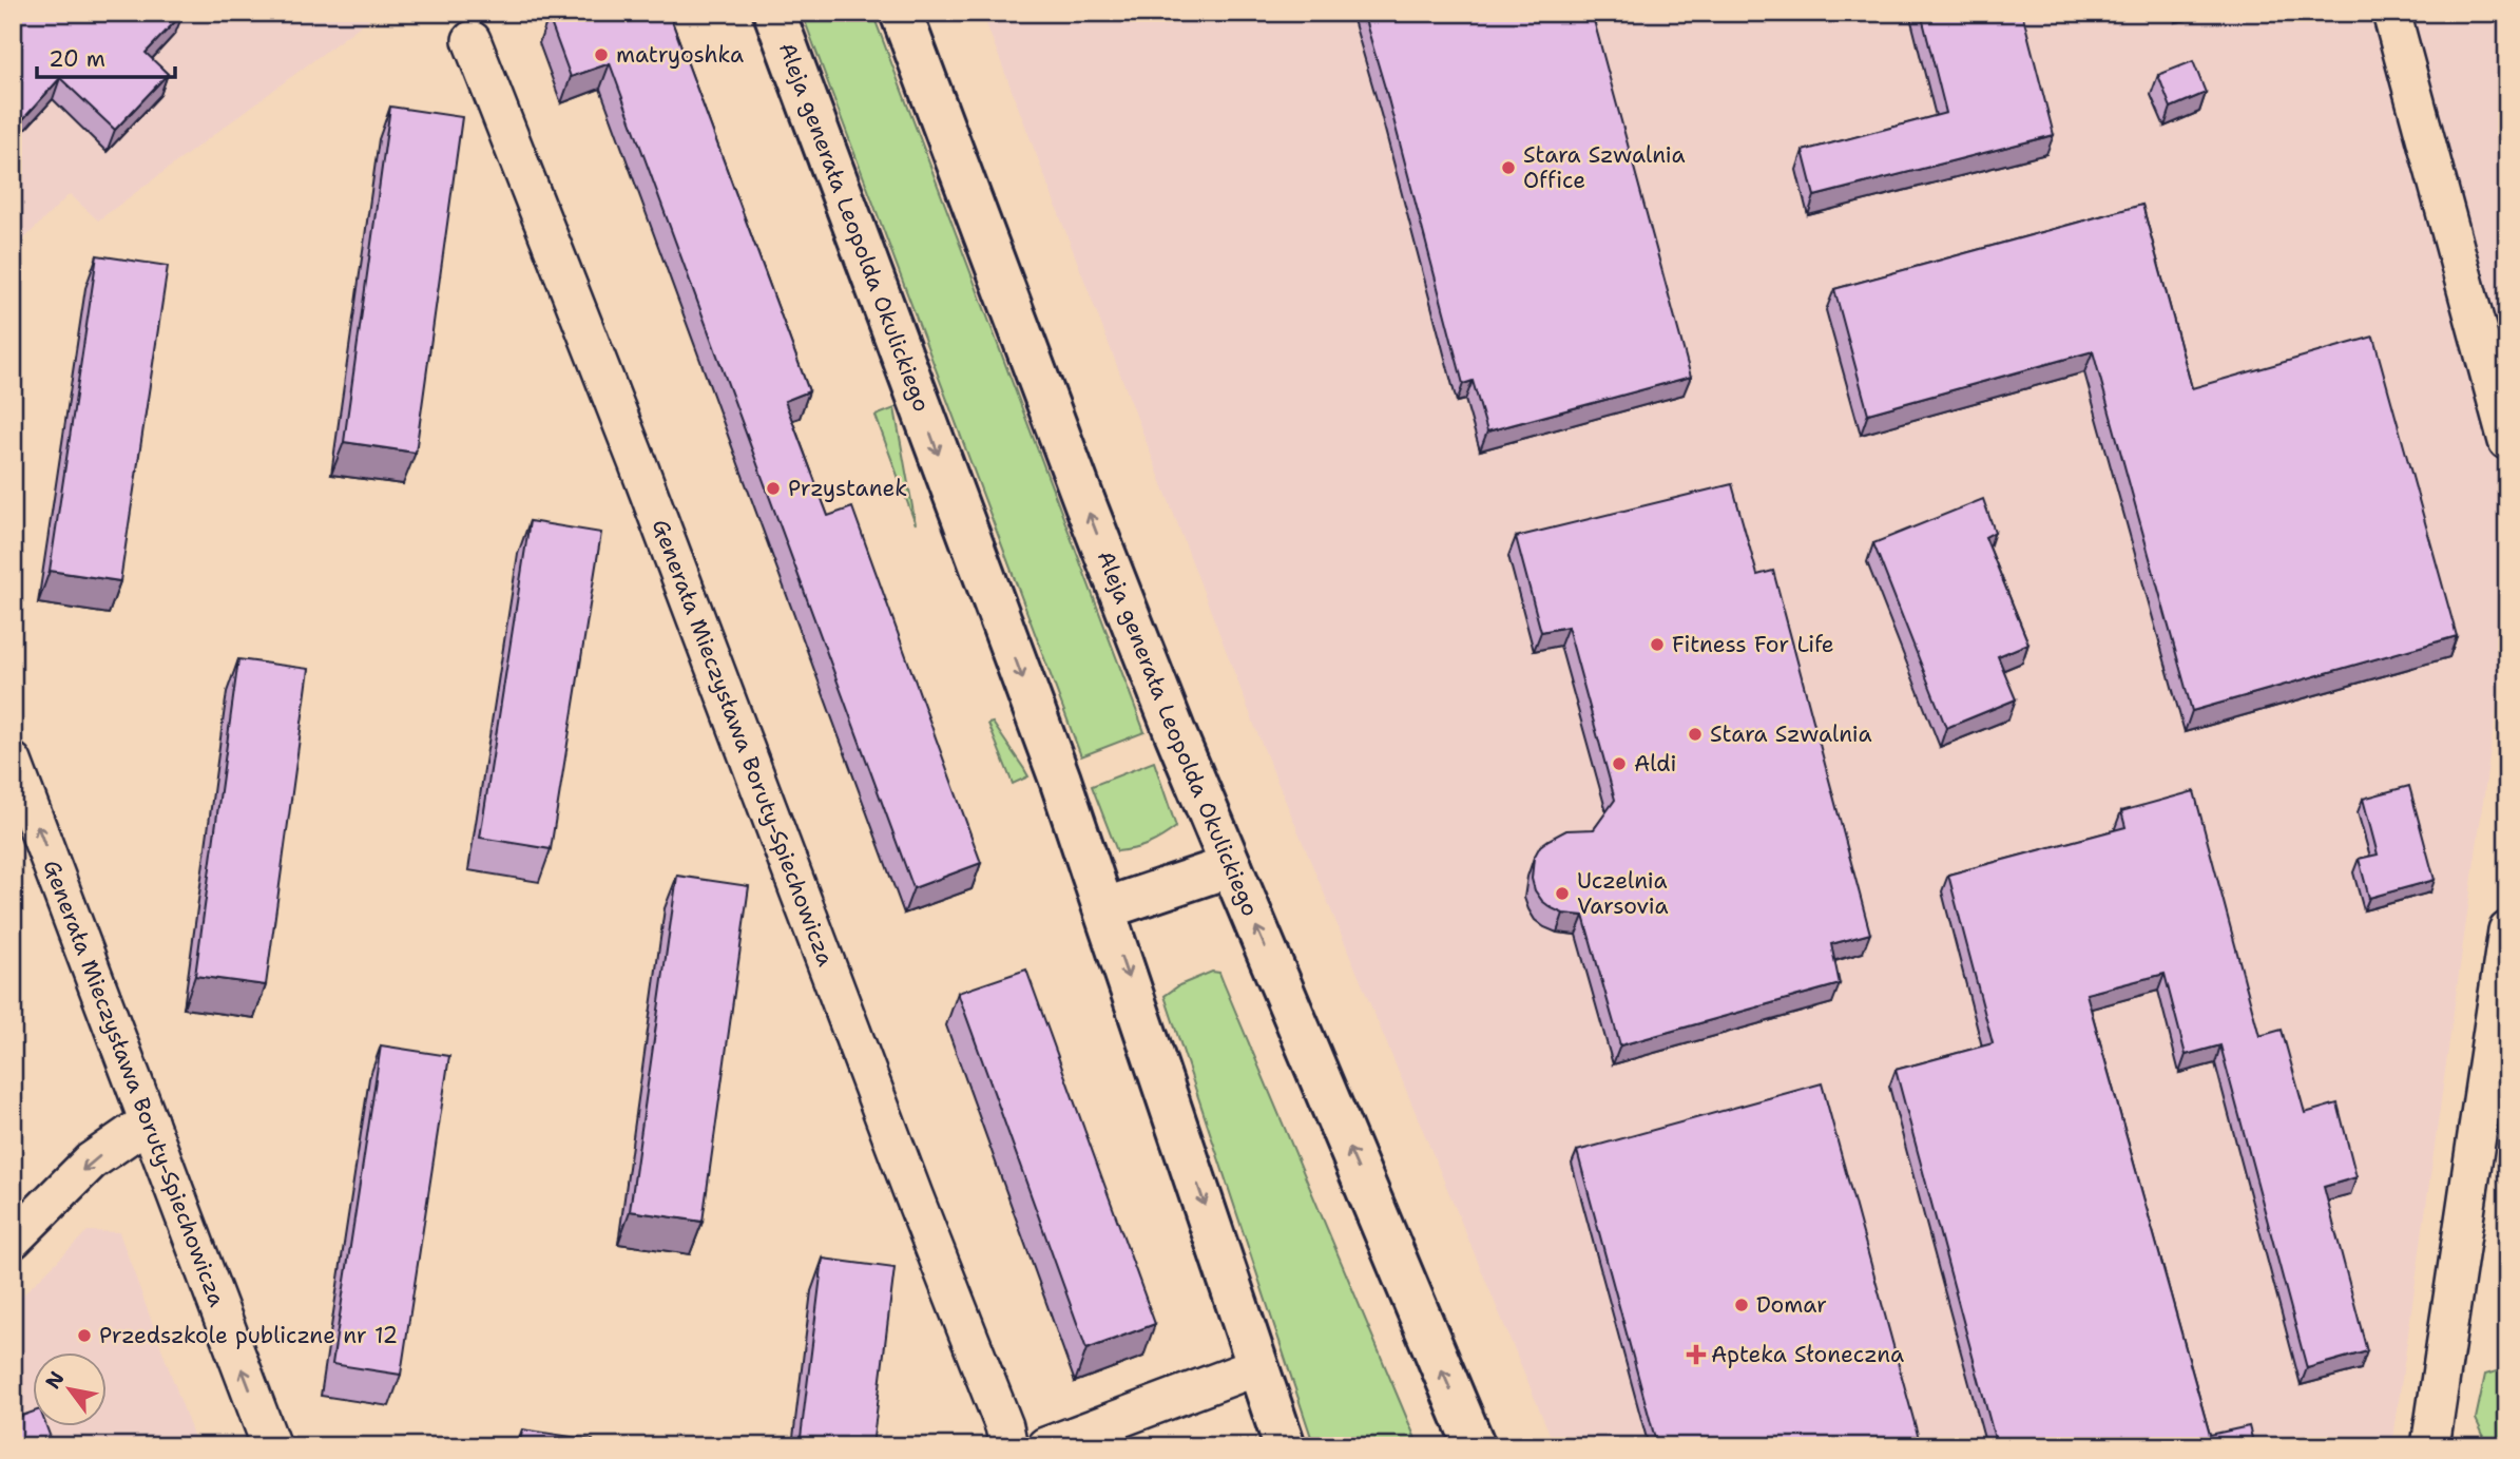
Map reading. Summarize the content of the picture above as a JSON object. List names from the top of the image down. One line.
{"streets":{"main road":["Aleja generała Leopolda Okulickiego"],"street":["Generała Mieczysława Boruty-Spiechowicza"]},"places":{"other":["matryoshka","Stara Szwalnia Office","Przystanek","Fitness For Life","Stara Szwalnia","Aldi","Uczelnia Varsovia","Domar","Przedszkole publiczne nr 12"],"health":["Apteka Słoneczna"]},"scale_bar":"20 m","north":"top left"}
